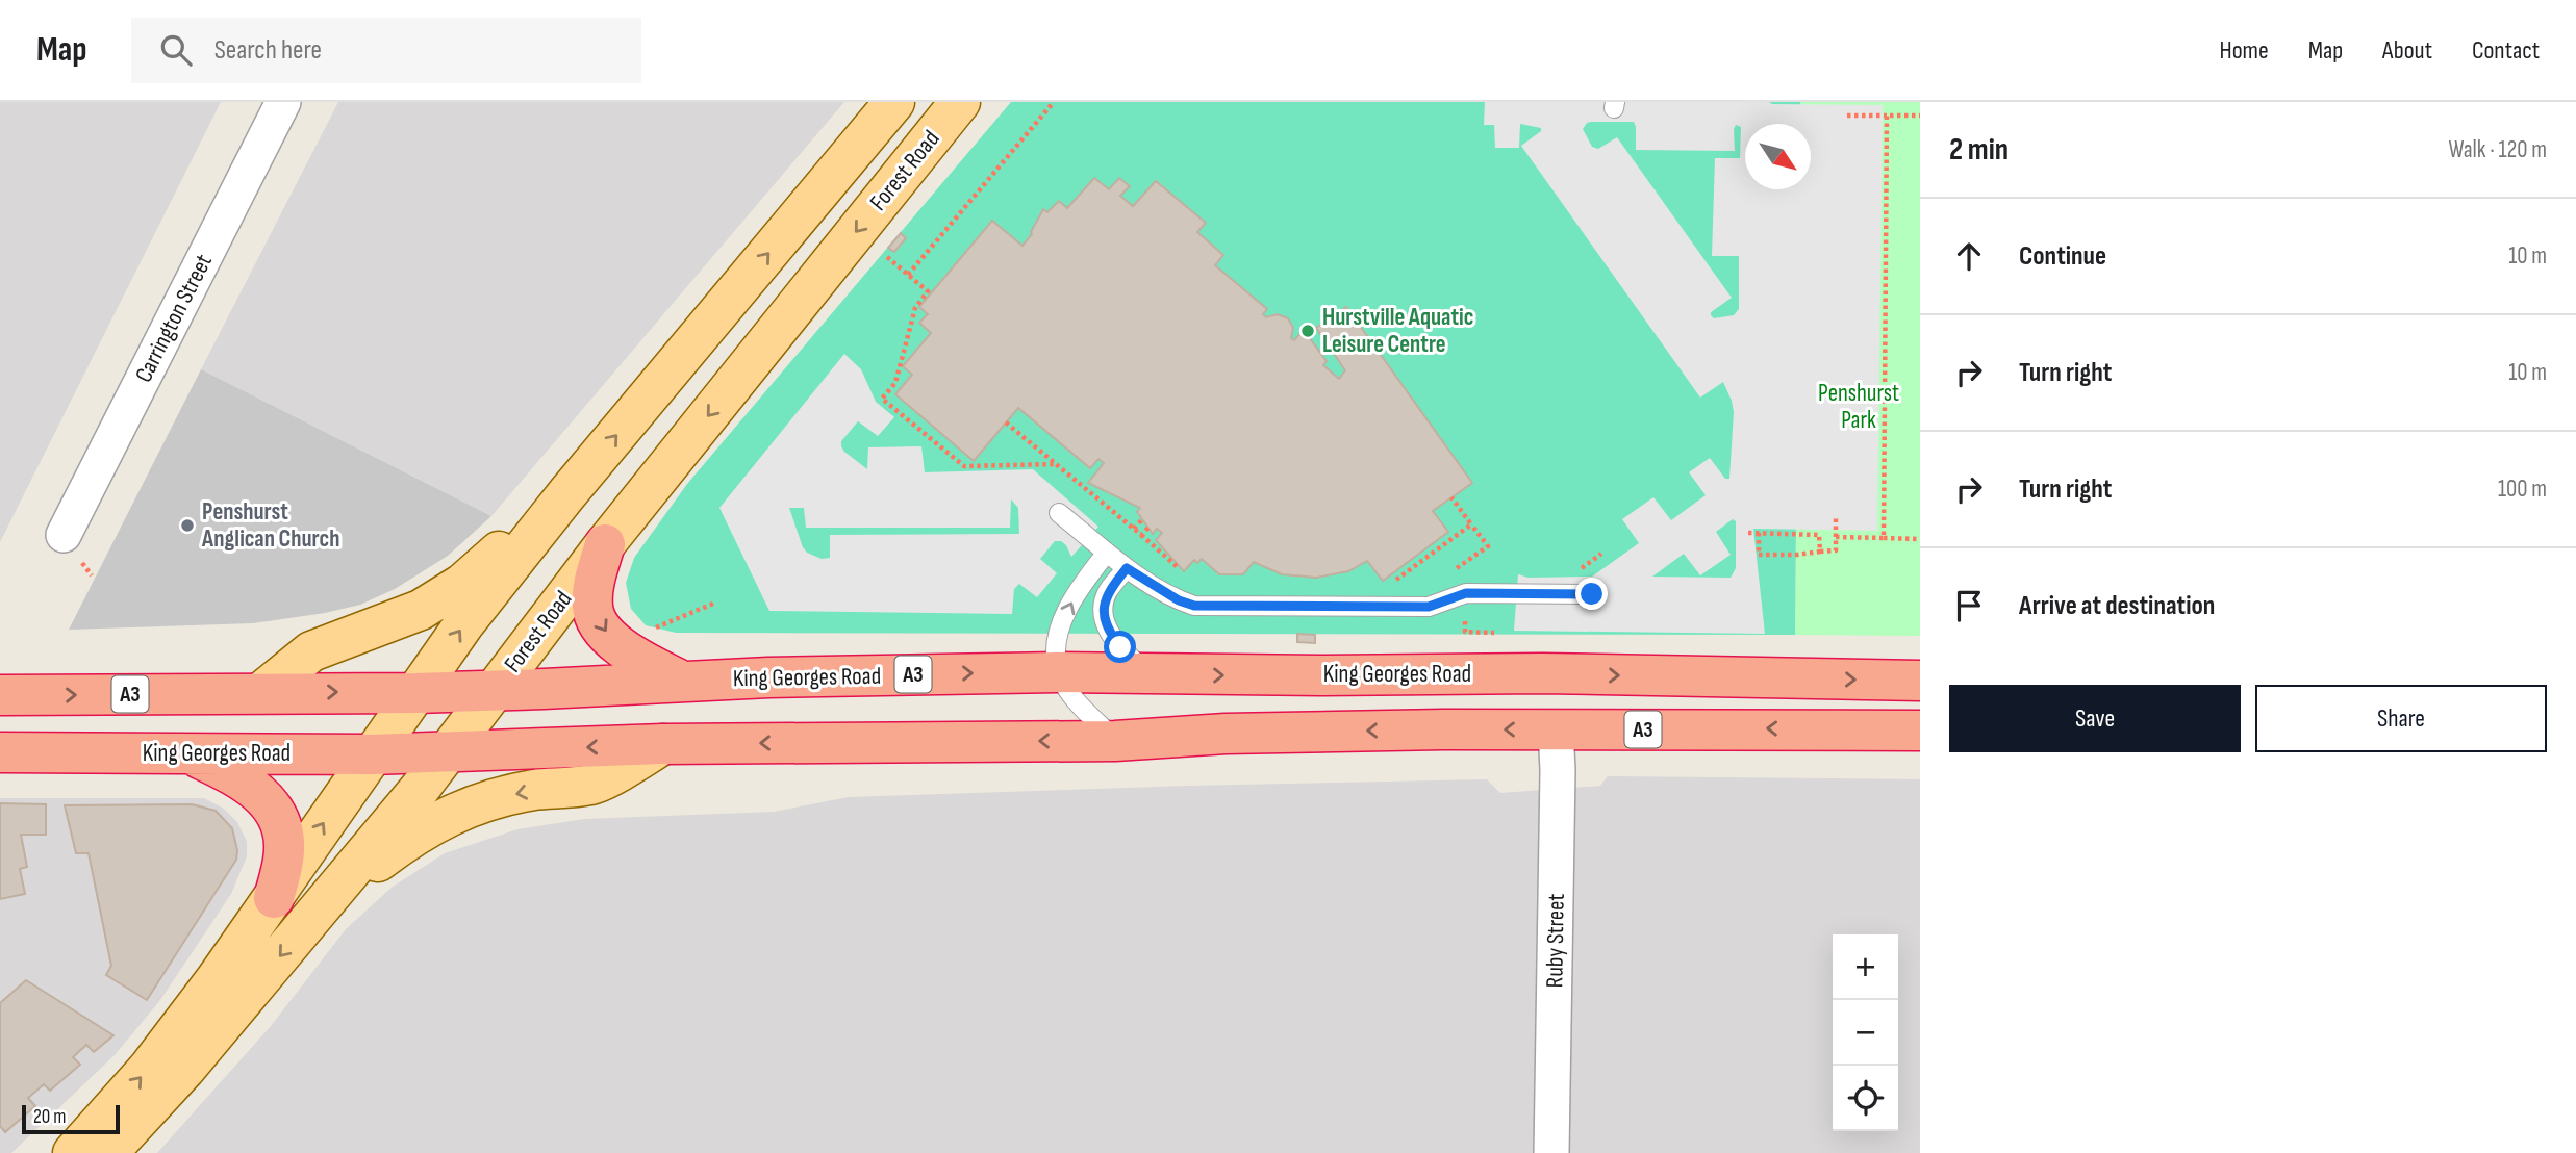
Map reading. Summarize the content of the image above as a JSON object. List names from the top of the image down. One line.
{"streets":{"highway":["A3","King Georges Road"],"main road":["Forest Road"],"street":["Carrington Street","Ruby Street"]},"crossings":[["Forest Road","King Georges Road"],["King Georges Road","Ruby Street"]],"parks":["Penshurst Park"],"places":["Hurstville Aquatic Leisure Centre","Penshurst Anglican Church"],"scale_bar":"20 m","north":"bottom right","page":{"header":"Map","search":"Search here","nav":["Home","Map","About","Contact"],"heading":["2 min","Walk · 120 m"],"list":[["Continue","10 m"],["Turn right","10 m"],["Turn right","100 m"],"Arrive at destination"],"buttons":["Save","Share"],"map_buttons":["+","−"],"scale":"20 m"}}
